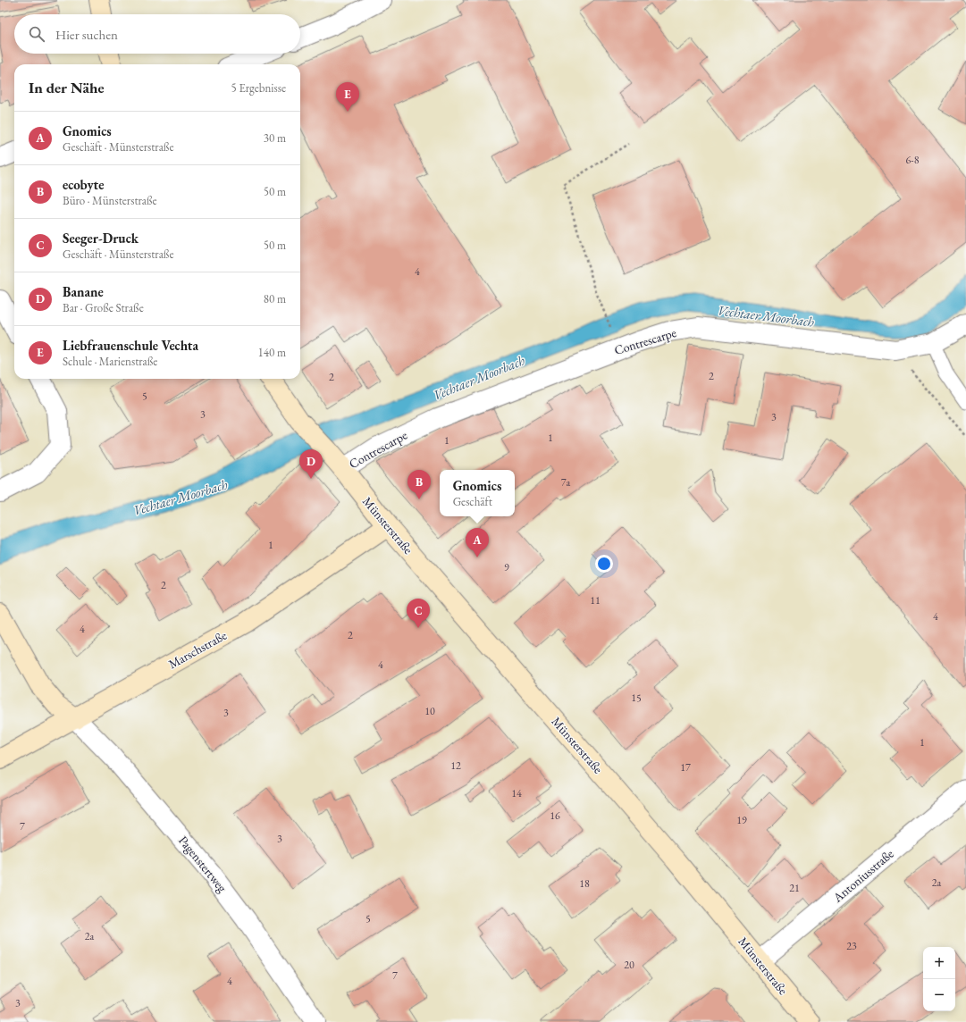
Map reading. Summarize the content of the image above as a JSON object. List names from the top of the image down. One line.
{"streets":{"street":["Contrescarpe","Münsterstraße","Marschstraße","Pagenstertweg","Antoniusstraße"]},"crossings":[["Contrescarpe","Münsterstraße"],["Münsterstraße","Marschstraße"],["Münsterstraße","Antoniusstraße"],["Marschstraße","Pagenstertweg"]],"water":["Vechtaer Moorbach"],"house_numbers":["6-8","4","2","2","5","3","3","1","1","7a","1","9","2","11","4","4","2","4","15","10","3","1","12","17","14","16","19","7","3","2a","18","21","5","2a","23","20","7","4","3"],"page":{"search":"Hier suchen","heading":["In der Nähe","5 Ergebnisse"],"pins":["E","D","B","A","C"],"list":[{"mark":"A","name":"Gnomics","note":"Geschäft · Münsterstraße","value":"30 m"},{"mark":"B","name":"ecobyte","note":"Büro · Münsterstraße","value":"50 m"},{"mark":"C","name":"Seeger-Druck","note":"Geschäft · Münsterstraße","value":"50 m"},{"mark":"D","name":"Banane","note":"Bar · Große Straße","value":"80 m"},{"mark":"E","name":"Liebfrauenschule Vechta","note":"Schule · Marienstraße","value":"140 m"}],"popup":["Gnomics","Geschäft"],"map_buttons":["+","−"]}}
